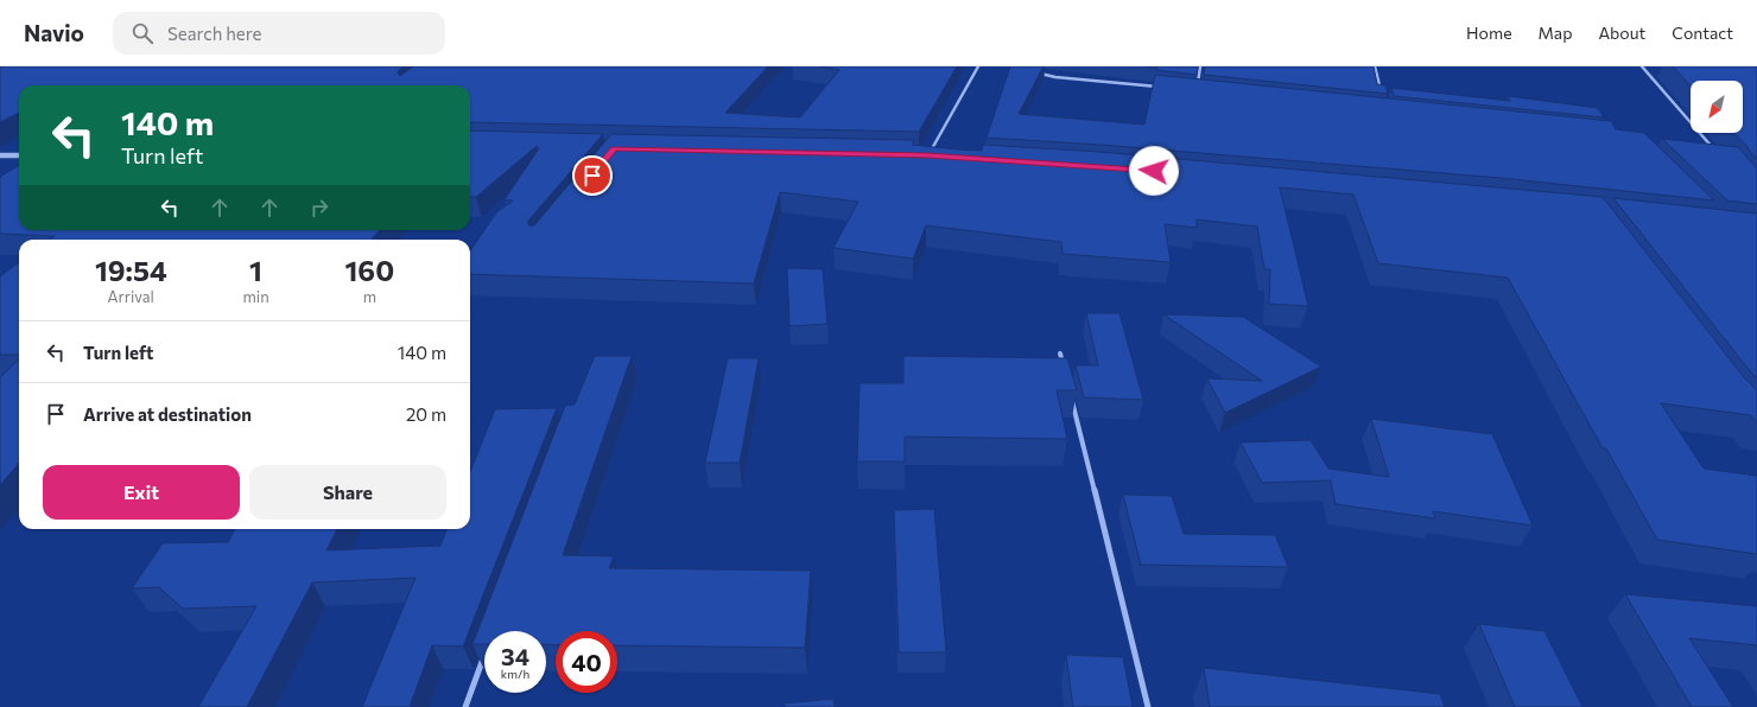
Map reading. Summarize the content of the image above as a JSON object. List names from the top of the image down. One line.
{"north":"bottom left","page":{"header":"Navio","search":"Search here","nav":["Home","Map","About","Contact"],"turn":["140 m","Turn left"],"eta":["19:54","Arrival","1","min","160","m"],"list":[{"name":"Turn left","value":"140 m"},{"name":"Arrive at destination","value":"20 m"}],"buttons":["Exit","Share"],"speed":"34 km/h","limit":"40"}}
